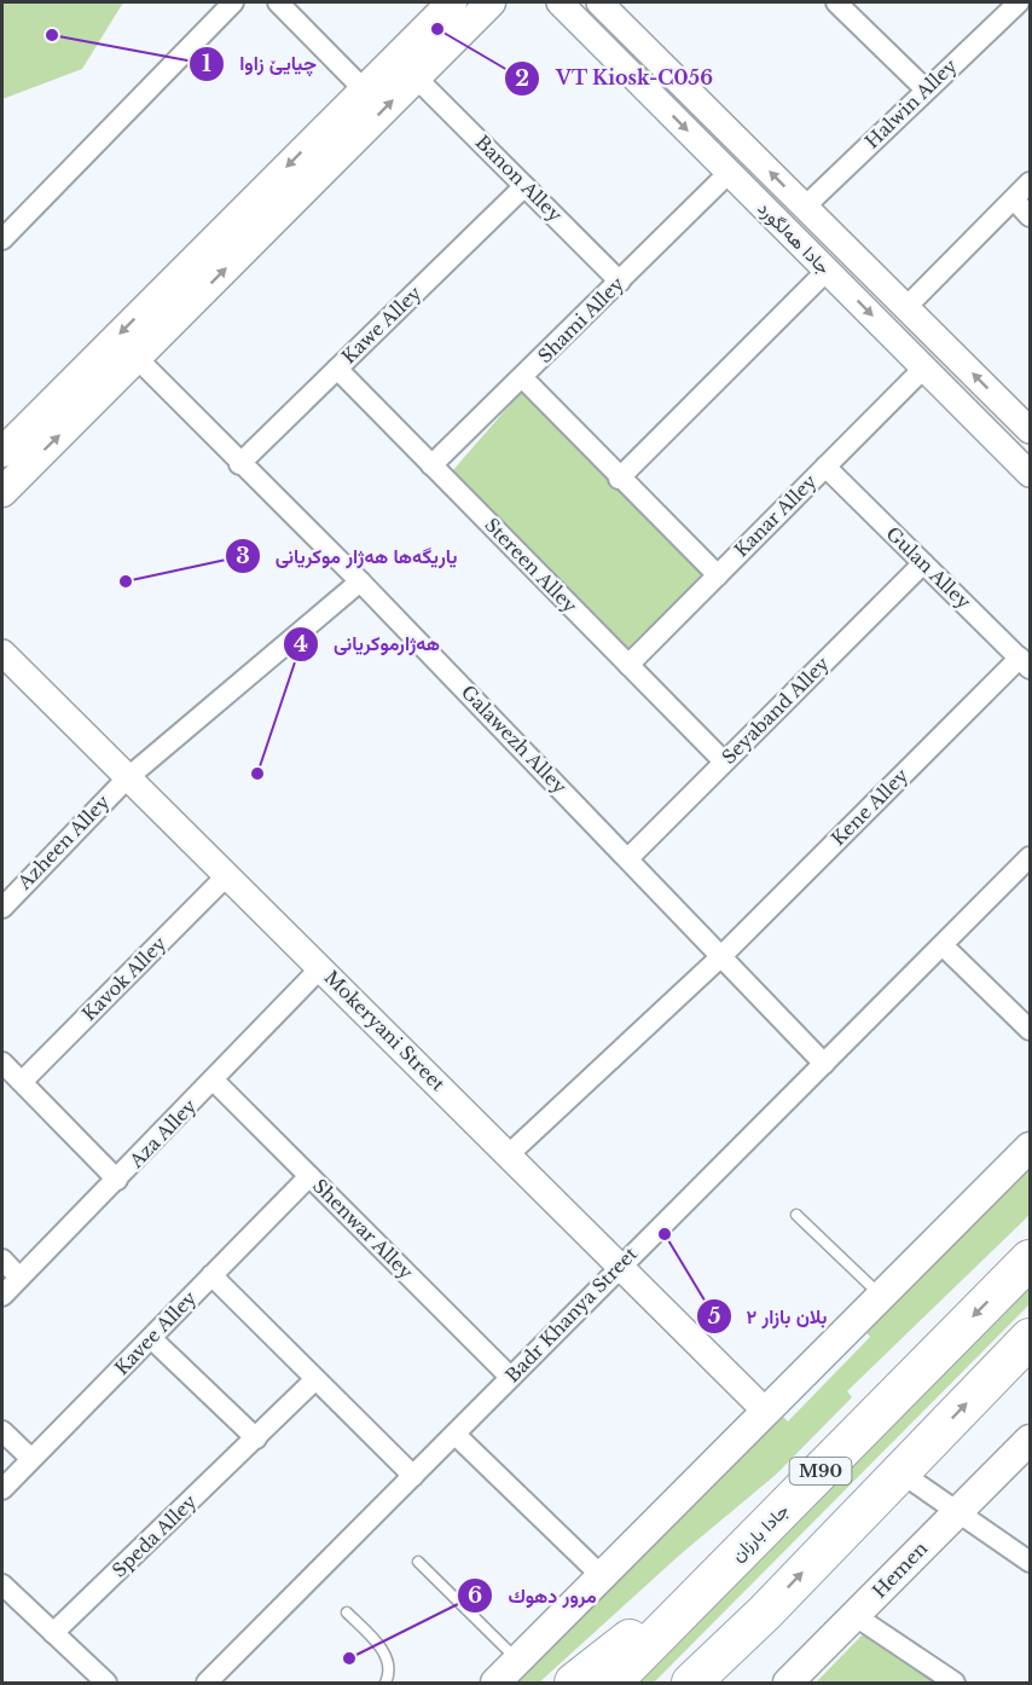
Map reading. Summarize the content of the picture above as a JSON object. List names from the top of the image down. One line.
{"streets":{"highway":["M90","جادا بارزان"],"main road":["Hemen"],"street":["Halwin Alley","Banon Alley","جادا هەلگورد","Shami Alley","Kawe Alley","Kanar Alley","Stereen Alley","Gulan Alley","Seyaband Alley","Galawezh Alley","Kene Alley","Azheen Alley","Kavok Alley","Mokeryani Street","Aza Alley","Shenwar Alley","Badr Khanya Street","Kavee Alley","Speda Alley"]},"crossings":[["Halwin Alley","جادا هەلگورد"],["Banon Alley","Shami Alley"],["Banon Alley","Kawe Alley"],["جادا هەلگورد","Shami Alley"],["جادا هەلگورد","Kanar Alley"],["Shami Alley","Stereen Alley"],["Kawe Alley","Stereen Alley"],["Kawe Alley","Galawezh Alley"],["Kanar Alley","Stereen Alley"],["Kanar Alley","Gulan Alley"],["Stereen Alley","Seyaband Alley"],["Gulan Alley","Seyaband Alley"],["Gulan Alley","Kene Alley"],["Seyaband Alley","Galawezh Alley"],["Galawezh Alley","Kene Alley"],["Galawezh Alley","Azheen Alley"],["Galawezh Alley","Badr Khanya Street"],["Kene Alley","Mokeryani Street"],["Azheen Alley","Mokeryani Street"],["Kavok Alley","Mokeryani Street"],["Mokeryani Street","Aza Alley"],["Mokeryani Street","Badr Khanya Street"],["Aza Alley","Shenwar Alley"],["Shenwar Alley","Badr Khanya Street"],["Shenwar Alley","Kavee Alley"]],"places":["VT Kiosk-C056","چیایێ زاوا","یاریگەها هەژار موکریانی","ھەژارموکریانی","بلان بازار ٢","مرور دهوك"]}
